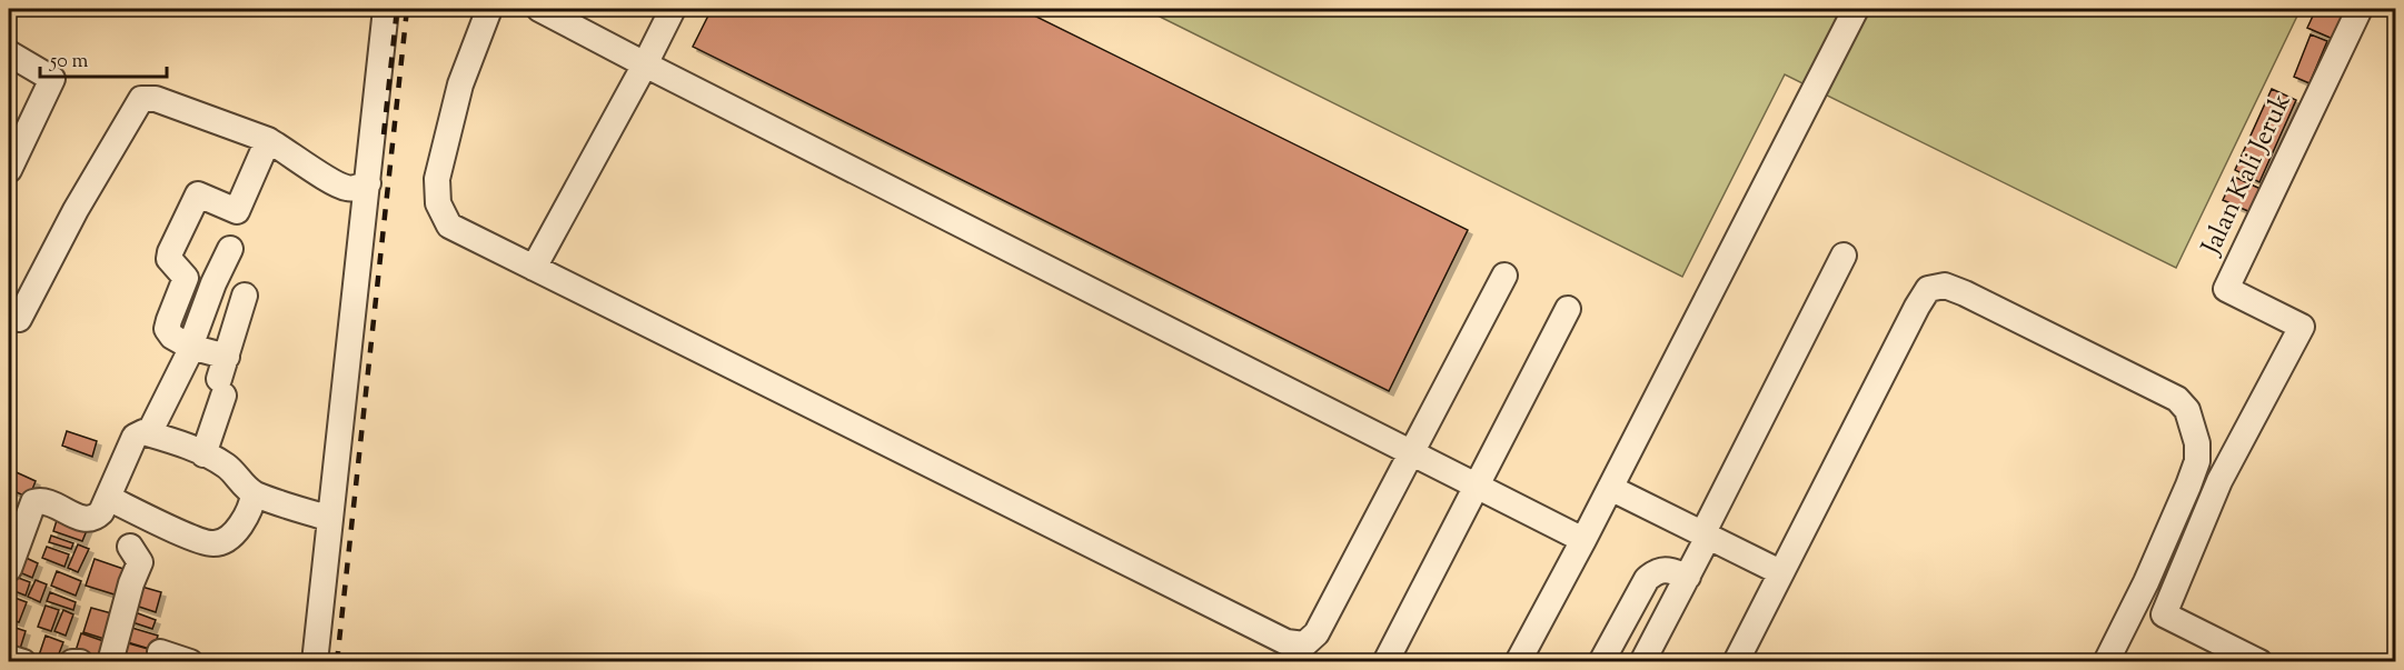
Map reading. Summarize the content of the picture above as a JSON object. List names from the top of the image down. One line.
{"streets":{"street":["Jalan Kali Jeruk"]},"scale_bar":"50 m"}
